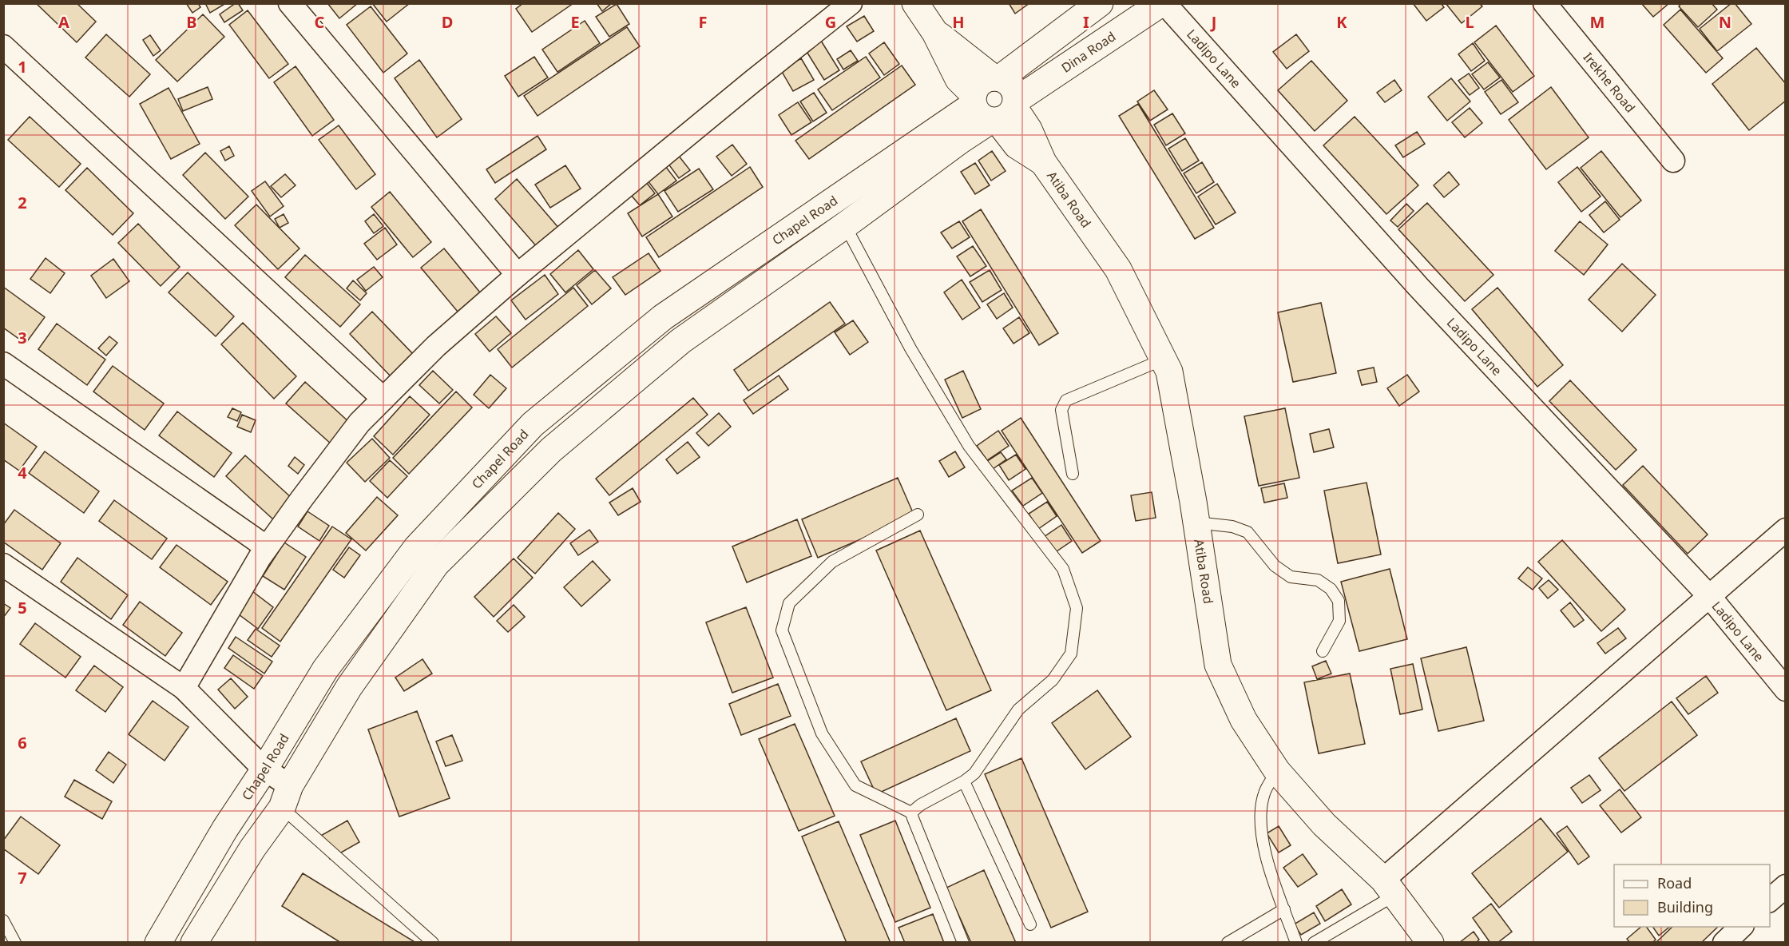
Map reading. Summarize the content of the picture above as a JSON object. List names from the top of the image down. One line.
{"streets":{"street":["Dina Road","Ladipo Lane","Irekhe Road","Atiba Road","Chapel Road"]},"crossings":[["Dina Road","Ladipo Lane"],["Dina Road","Atiba Road"],["Dina Road","Chapel Road"],["Atiba Road","Chapel Road"]],"legend":["Road","Building"],"grid":{"columns":["A","B","C","D","E","F","G","H","I","J","K","L","M","N"],"rows":["1","2","3","4","5","6","7"]}}
